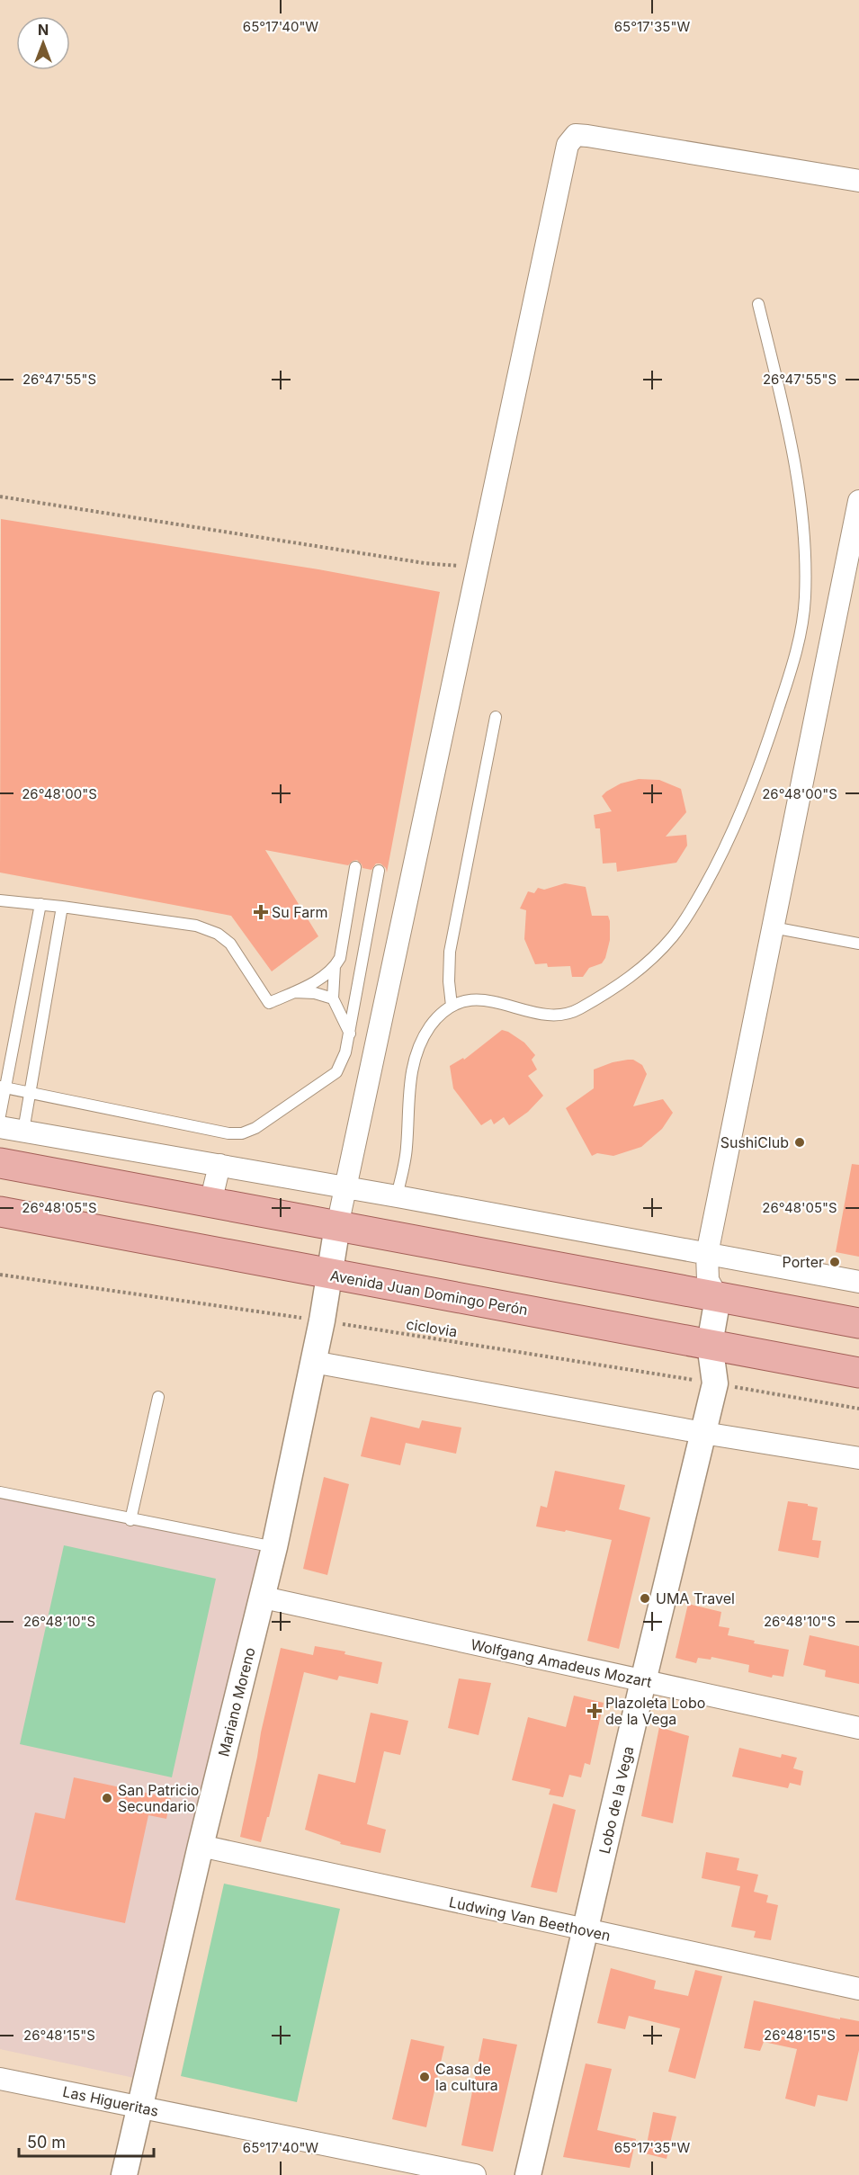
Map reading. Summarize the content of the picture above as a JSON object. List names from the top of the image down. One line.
{"streets":{"main road":["Avenida Juan Domingo Perón"],"street":["Wolfgang Amadeus Mozart","Mariano Moreno","Lobo de la Vega","Ludwing Van Beethoven","Las Higueritas"],"path":["ciclovia"]},"crossings":[["Avenida Juan Domingo Perón","Mariano Moreno"],["Avenida Juan Domingo Perón","Lobo de la Vega"],["ciclovia","Mariano Moreno"],["ciclovia","Lobo de la Vega"],["Wolfgang Amadeus Mozart","Mariano Moreno"],["Wolfgang Amadeus Mozart","Lobo de la Vega"],["Mariano Moreno","Ludwing Van Beethoven"],["Mariano Moreno","Las Higueritas"],["Lobo de la Vega","Ludwing Van Beethoven"]],"places":{"health":["Su Farm","Plazoleta Lobo de la Vega"],"other":["SushiClub","Porter","UMA Travel","San Patricio Secundario","Casa de la cultura"]},"scale_bar":"50 m","north":"top","coordinates":["65°17'40\"W","65°17'35\"W","26°47'55\"S","26°48'00\"S","26°48'05\"S","26°48'10\"S","26°48'15\"S"]}
